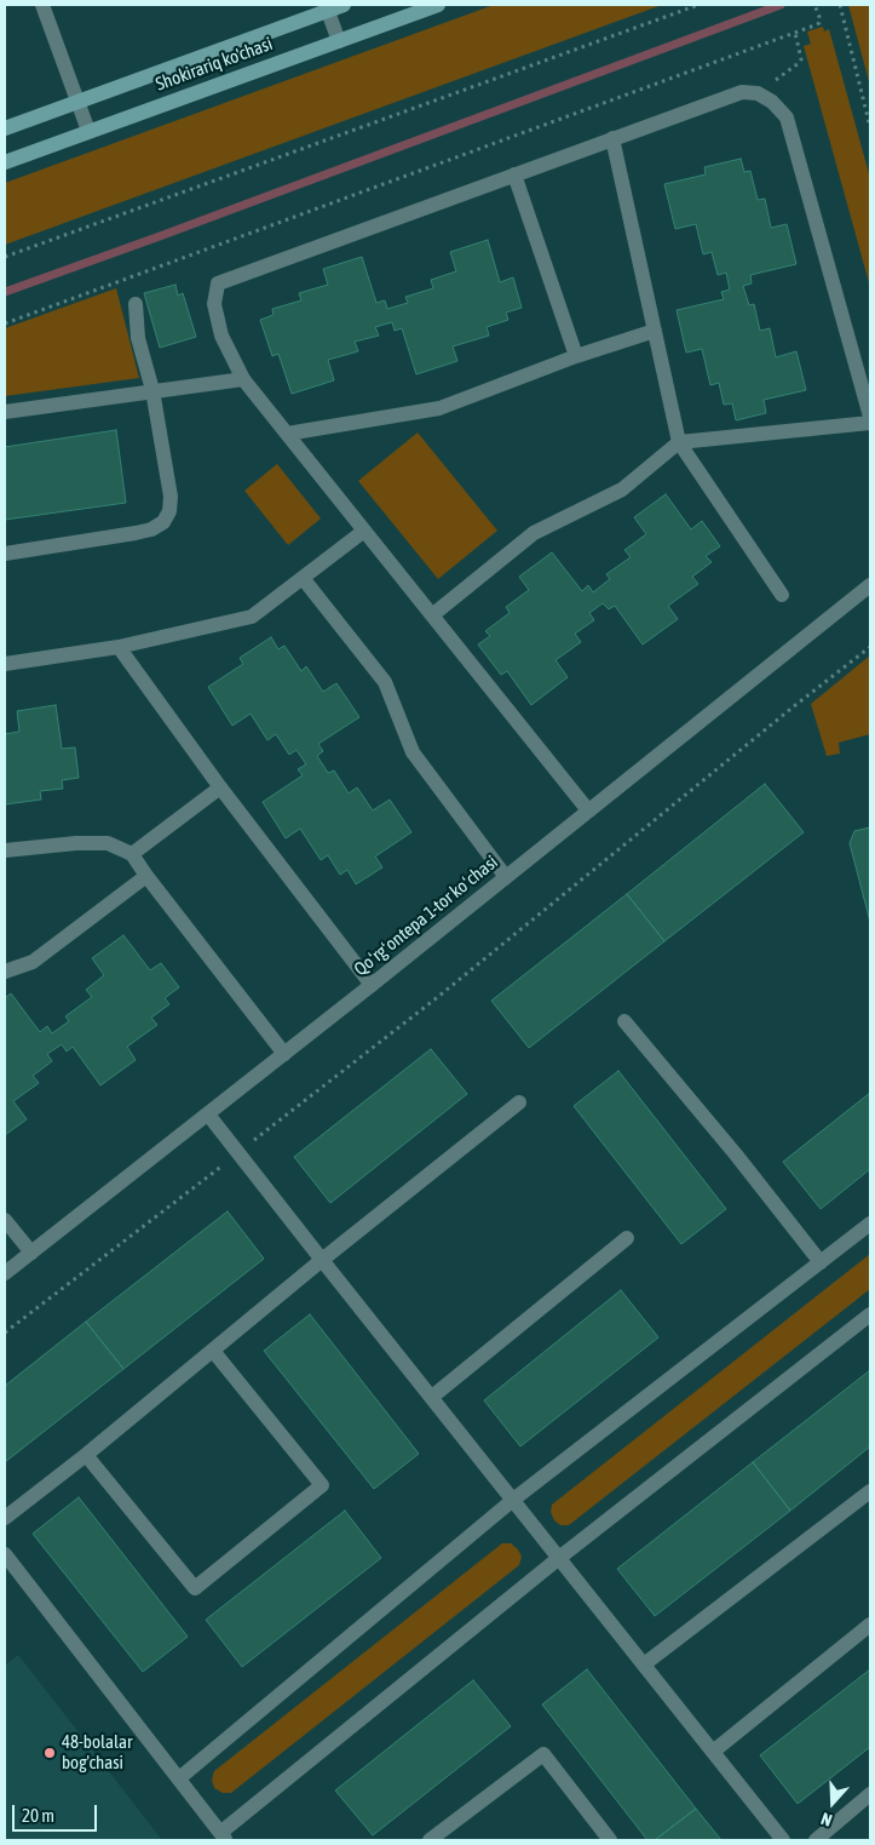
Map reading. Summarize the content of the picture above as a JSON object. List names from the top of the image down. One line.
{"streets":{"main road":["Shokirariq ko'chasi"],"street":["Qoʻrgʻontepa 1-tor koʻchasi"]},"places":["48-bolalar bog'chasi"],"scale_bar":"20 m","north":"bottom"}
